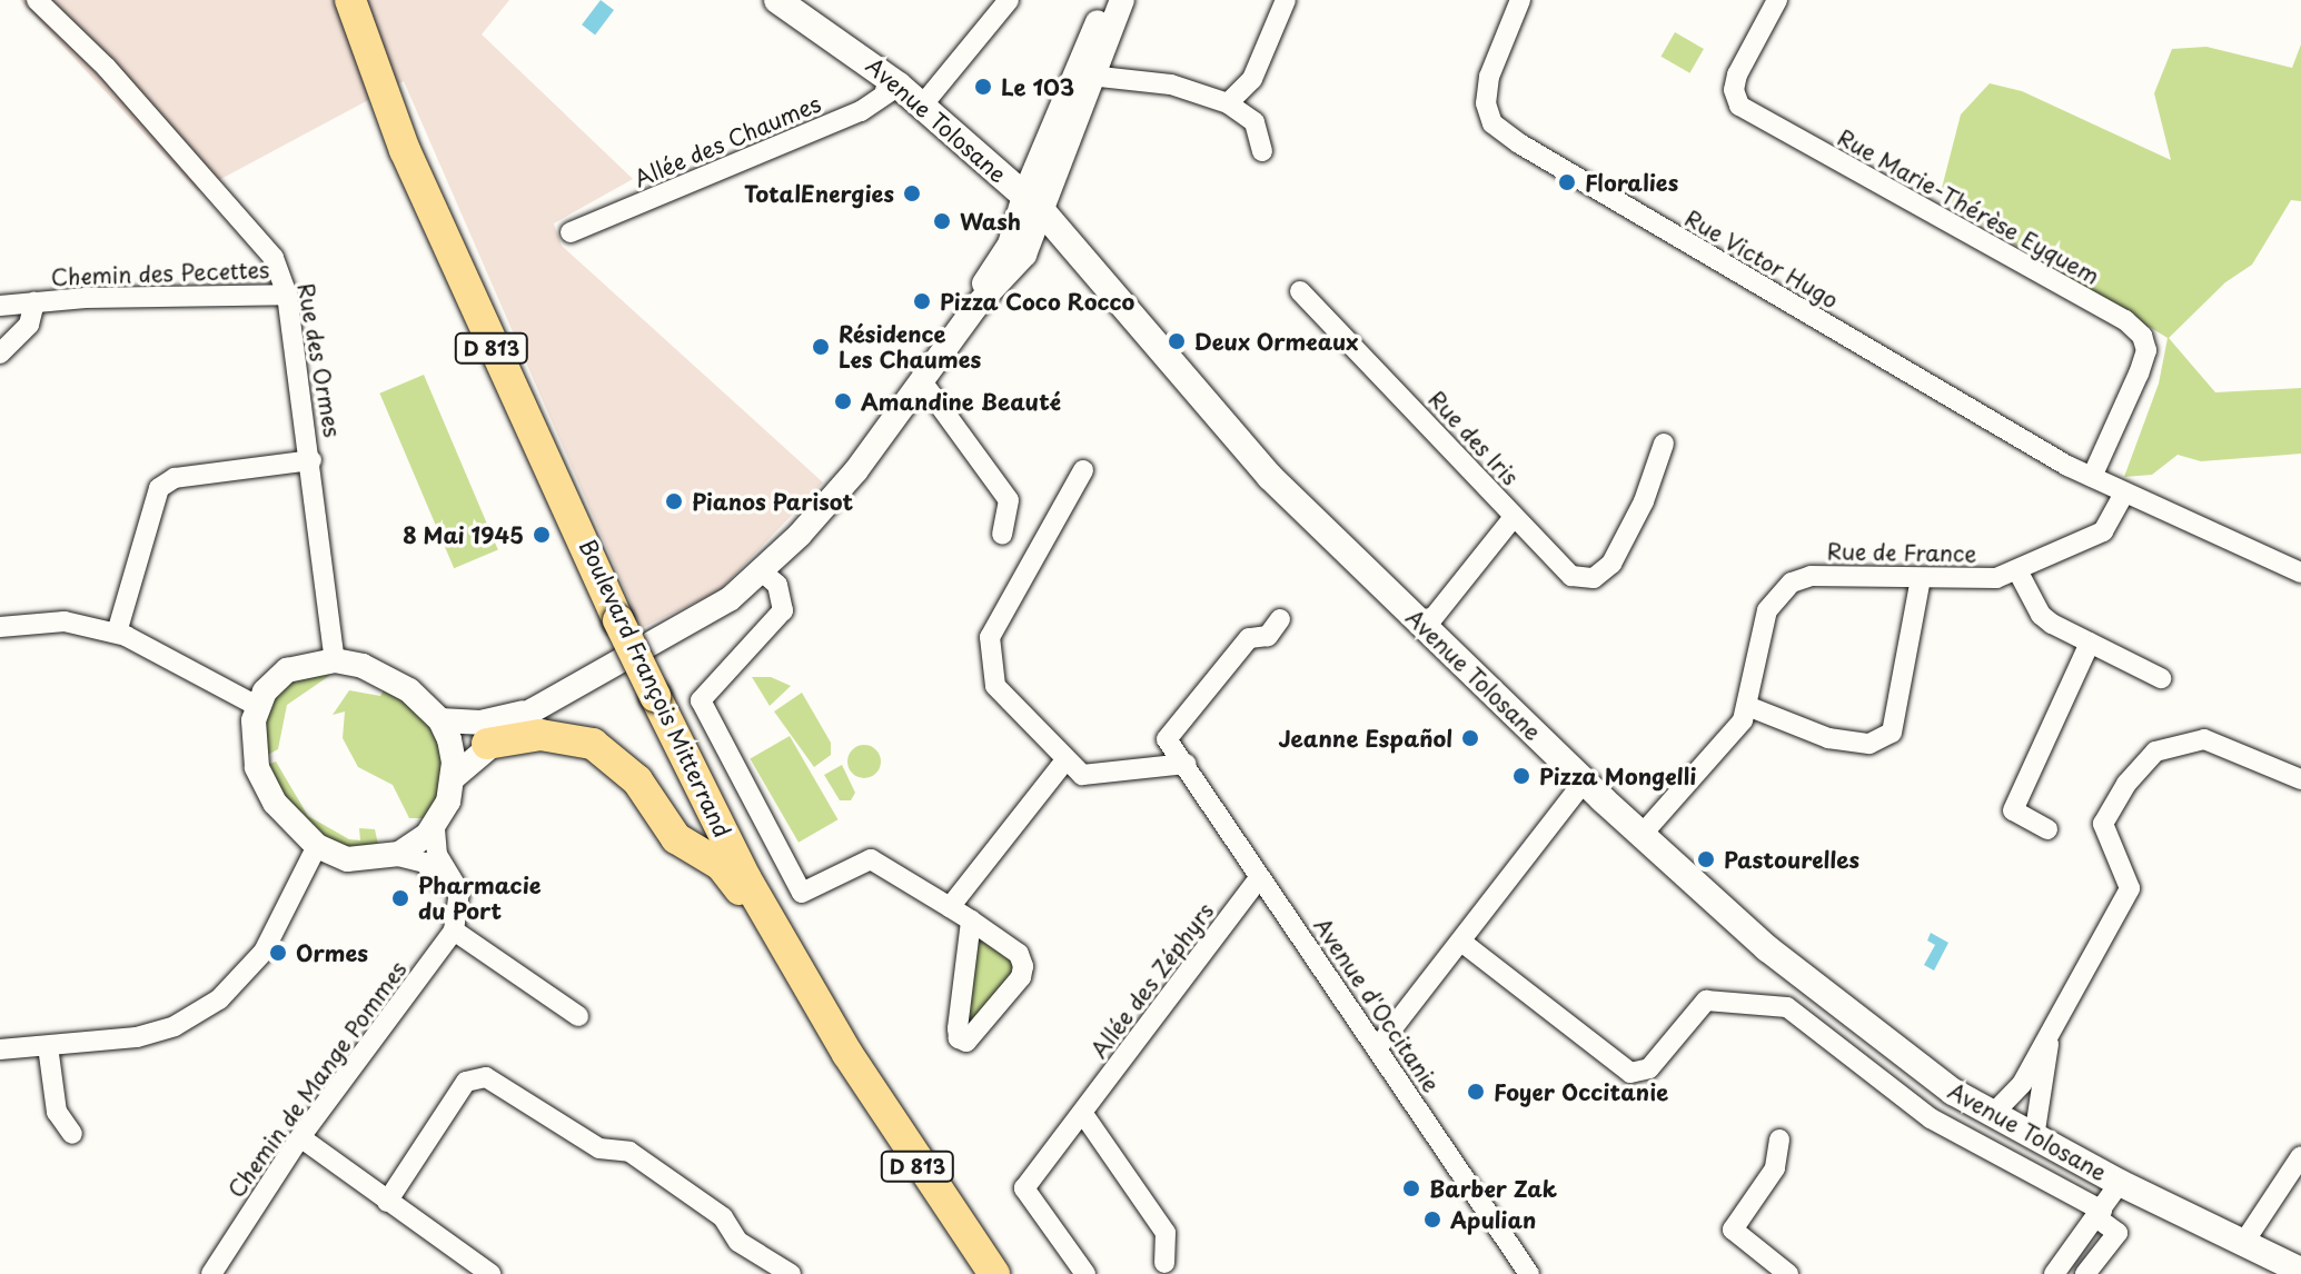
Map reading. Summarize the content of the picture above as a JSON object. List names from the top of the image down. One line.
{"streets":{"main road":["Avenue Tolosane","D 813","Boulevard François Mitterrand"],"street":["Allée des Chaumes","Rue Marie-Thérèse Eyquem","Rue Victor Hugo","Chemin des Pecettes","Rue des Ormes","Rue des Iris","Rue de France","Allée des Zéphyrs","Avenue d'Occitanie","Chemin de Mange Pommes"]},"crossings":[["Avenue Tolosane","Allée des Chaumes"],["Avenue Tolosane","Rue des Iris"],["Avenue Tolosane","Rue de France"],["Rue Marie-Thérèse Eyquem","Rue Victor Hugo"],["Rue Victor Hugo","Rue de France"],["Chemin des Pecettes","Rue des Ormes"],["Allée des Zéphyrs","Avenue d'Occitanie"]],"places":["Le 103","Floralies","TotalEnergies","Wash","Pizza Coco Rocco","Deux Ormeaux","Résidence Les Chaumes","Amandine Beauté","Pianos Parisot","8 Mai 1945","Jeanne Español","Pizza Mongelli","Pastourelles","Pharmacie du Port","Ormes","Foyer Occitanie","Barber Zak","Apulian"]}
